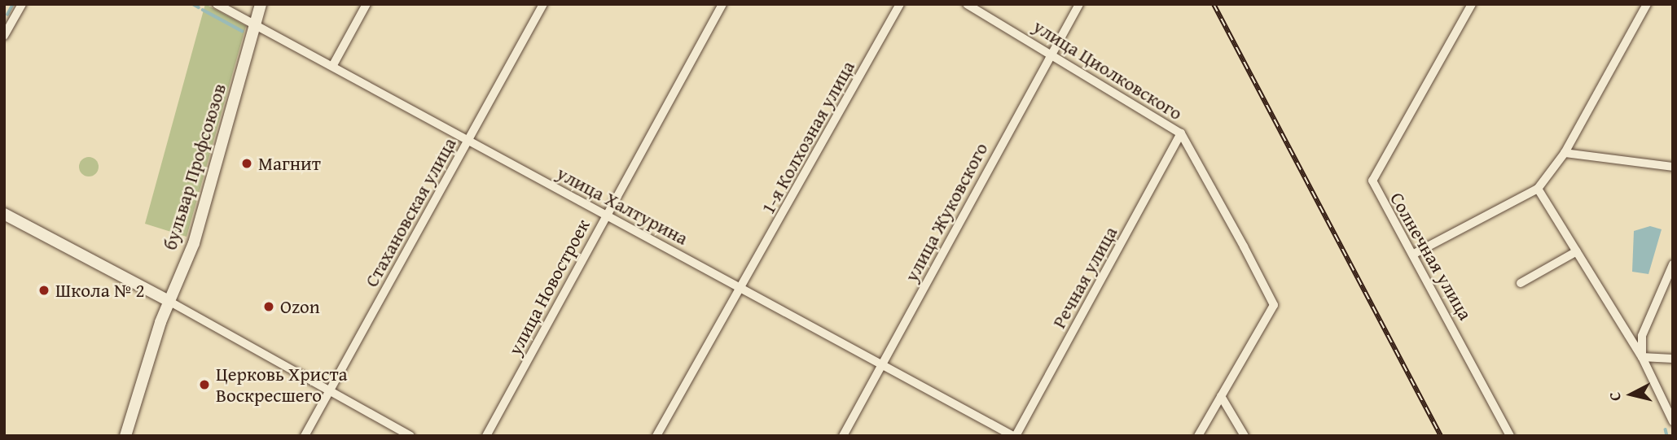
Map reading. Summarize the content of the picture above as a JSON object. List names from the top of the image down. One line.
{"streets":{"main road":["бульвар Профсоюзов"],"street":["улица Циолковского","1-я Колхозная улица","улица Халтурина","Стахановская улица","улица Жуковского","Солнечная улица","Речная улица","улица Новостроек"]},"crossings":[["улица Циолковского","улица Жуковского"],["улица Циолковского","Речная улица"],["1-я Колхозная улица","улица Халтурина"],["бульвар Профсоюзов","улица Халтурина"],["улица Халтурина","Стахановская улица"],["улица Халтурина","улица Жуковского"],["улица Халтурина","Речная улица"],["улица Халтурина","улица Новостроек"]],"places":["Магнит","Школа № 2","Ozon","Церковь Христа Воскресшего"],"north":"left"}
